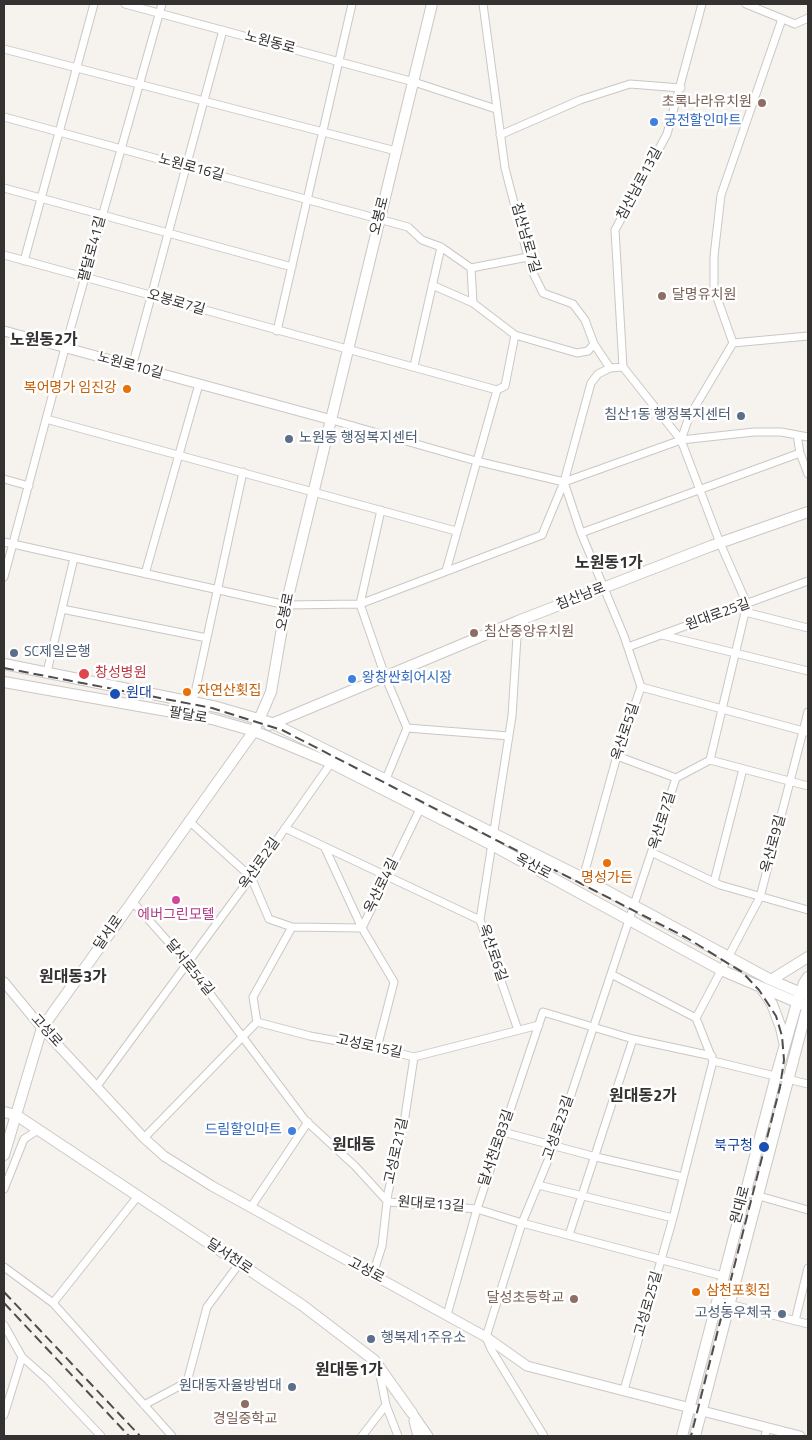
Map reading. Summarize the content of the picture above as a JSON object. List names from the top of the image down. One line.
{"streets":{"main road":["오봉로","침산남로","팔달로","옥산로","달서로","원대로","달서천로"],"street":["노원동로","노원로16길","침산남로13길","침산남로7길","팔달로41길","오봉로7길","노원로10길","원대로25길","옥산로5길","옥산로7길","옥산로9길","옥산로2길","옥산로4길","옥산로6길","달서로54길","고성로","고성로15길","고성로23길","달서천로83길","고성로21길","원대로13길","고성로25길"]},"crossings":[["노원동로","오봉로"],["노원동로","팔달로41길"],["노원로16길","오봉로"],["노원로16길","팔달로41길"],["오봉로","오봉로7길"],["오봉로","노원로10길"],["오봉로","침산남로"],["오봉로","팔달로"],["오봉로","옥산로"],["오봉로","달서로"],["팔달로41길","오봉로7길"],["팔달로41길","노원로10길"],["침산남로","팔달로"],["침산남로","옥산로5길"],["침산남로","옥산로"],["침산남로","달서로"],["침산남로","옥산로6길"],["원대로25길","옥산로5길"],["팔달로","옥산로"],["팔달로","달서로"],["옥산로7길","옥산로"],["옥산로7길","고성로23길"],["옥산로9길","옥산로"],["옥산로2길","옥산로"],["옥산로2길","달서로54길"],["옥산로2길","고성로"],["옥산로","옥산로4길"],["옥산로","달서로"],["옥산로","옥산로6길"],["옥산로","고성로23길"],["옥산로","원대로"],["옥산로4길","고성로15길"],["달서로","달서로54길"],["달서로","고성로"],["달서로","달서천로"],["옥산로6길","고성로15길"],["달서로54길","원대로13길"],["고성로","고성로23길"],["고성로","달서천로83길"],["고성로","고성로21길"],["고성로","원대로"],["고성로","고성로25길"],["고성로15길","달서천로83길"],["고성로15길","고성로21길"],["고성로23길","달서천로83길"],["고성로23길","원대로13길"],["달서천로83길","원대로13길"],["고성로21길","원대로13길"],["원대로13길","원대로"],["원대로13길","고성로25길"]],"districts":["노원동2가","노원동1가","원대동3가","원대동2가","원대동","원대동1가"],"places":["초록나라유치원","궁전할인마트","달명유치원","복어명가 임진강","침산1동 행정복지센터","노원동 행정복지센터","침산중앙유치원","SC제일은행","창성병원","왕창싼회어시장","자연산횟집","원대","명성가든","에버그린모텔","드림할인마트","북구청","삼천포횟집","달성초등학교","고성동우체국","행복제1주유소","원대동자율방범대","경일중학교"]}
